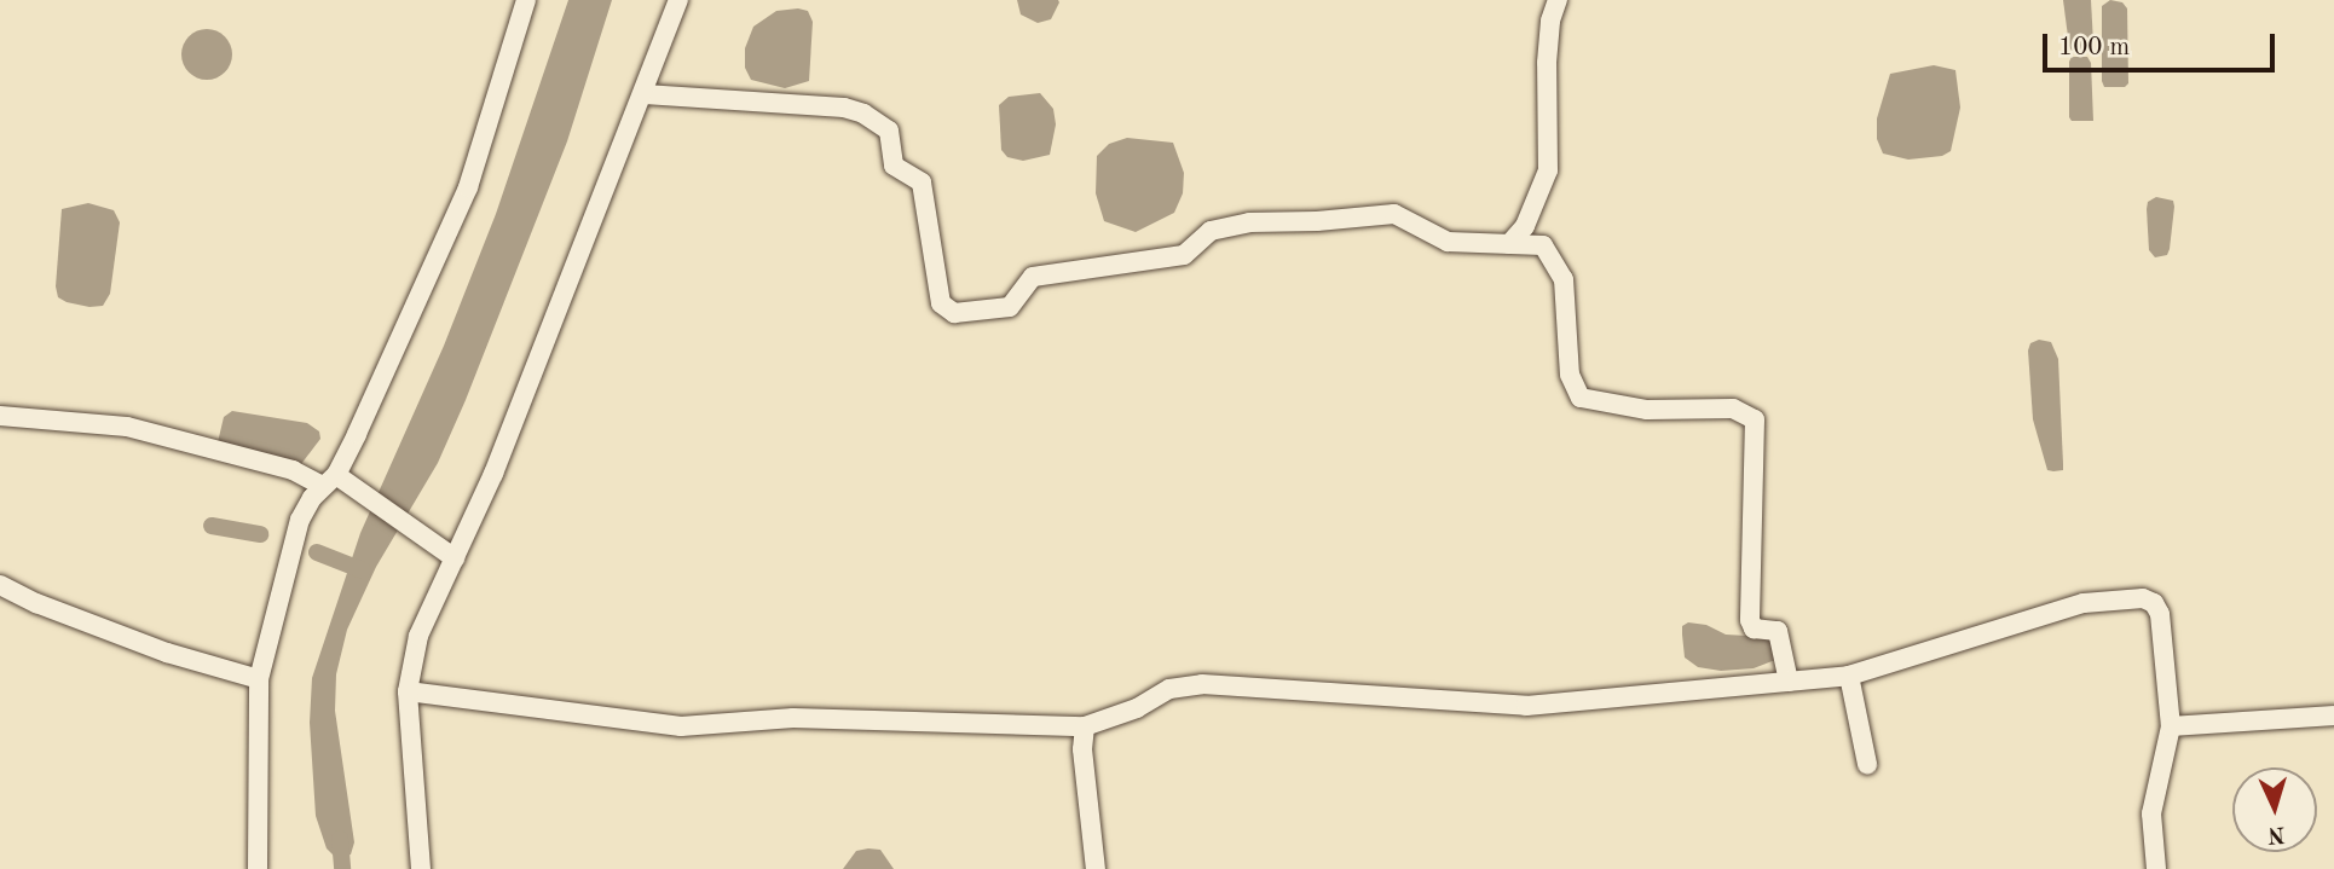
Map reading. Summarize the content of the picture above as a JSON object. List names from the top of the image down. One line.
{"scale_bar":"100 m","north":"bottom"}
